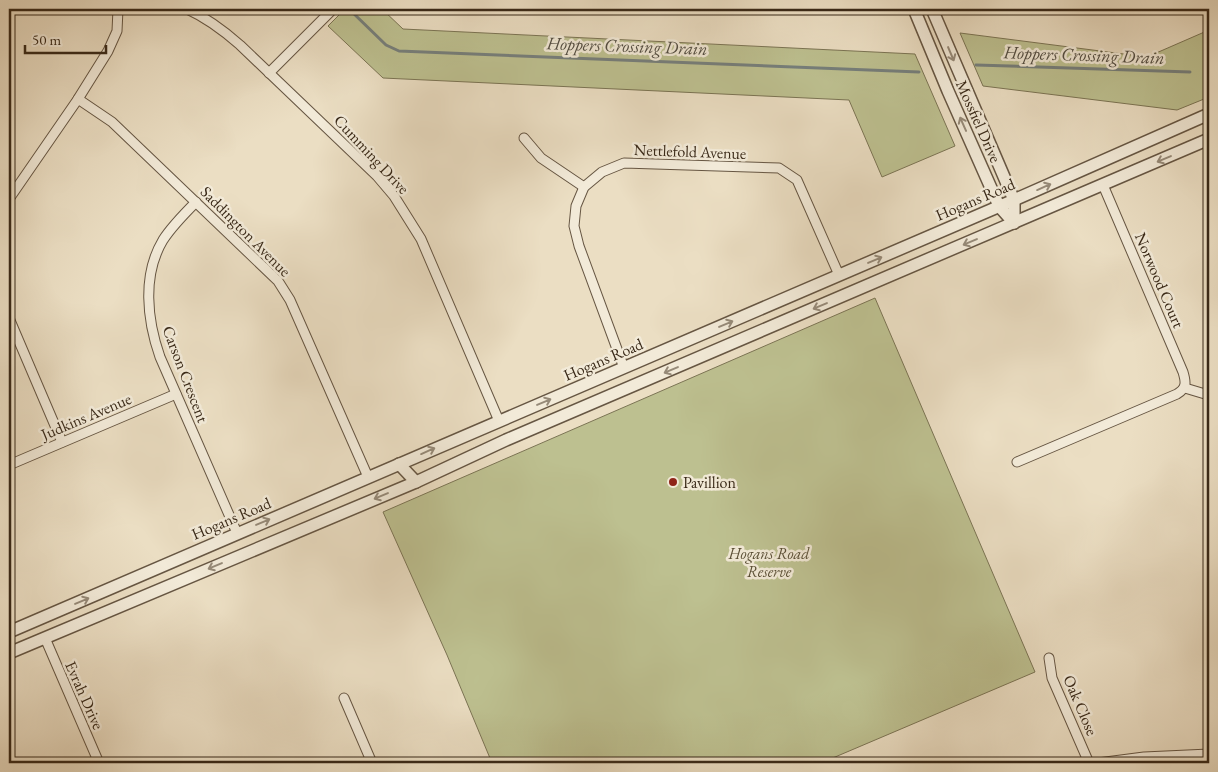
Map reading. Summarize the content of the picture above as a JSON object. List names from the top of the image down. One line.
{"streets":{"street":["Mossfiel Drive","Nettlefold Avenue","Cumming Drive","Hogans Road","Saddington Avenue","Norwood Court","Carson Crescent","Judkins Avenue","Evrah Drive","Oak Close"]},"crossings":[["Mossfiel Drive","Hogans Road"],["Nettlefold Avenue","Hogans Road"],["Cumming Drive","Hogans Road"],["Hogans Road","Saddington Avenue"],["Hogans Road","Carson Crescent"],["Saddington Avenue","Carson Crescent"],["Carson Crescent","Judkins Avenue"]],"water":["Hoppers Crossing Drain"],"parks":["Hogans Road Reserve"],"places":["Pavillion"],"scale_bar":"50 m"}
